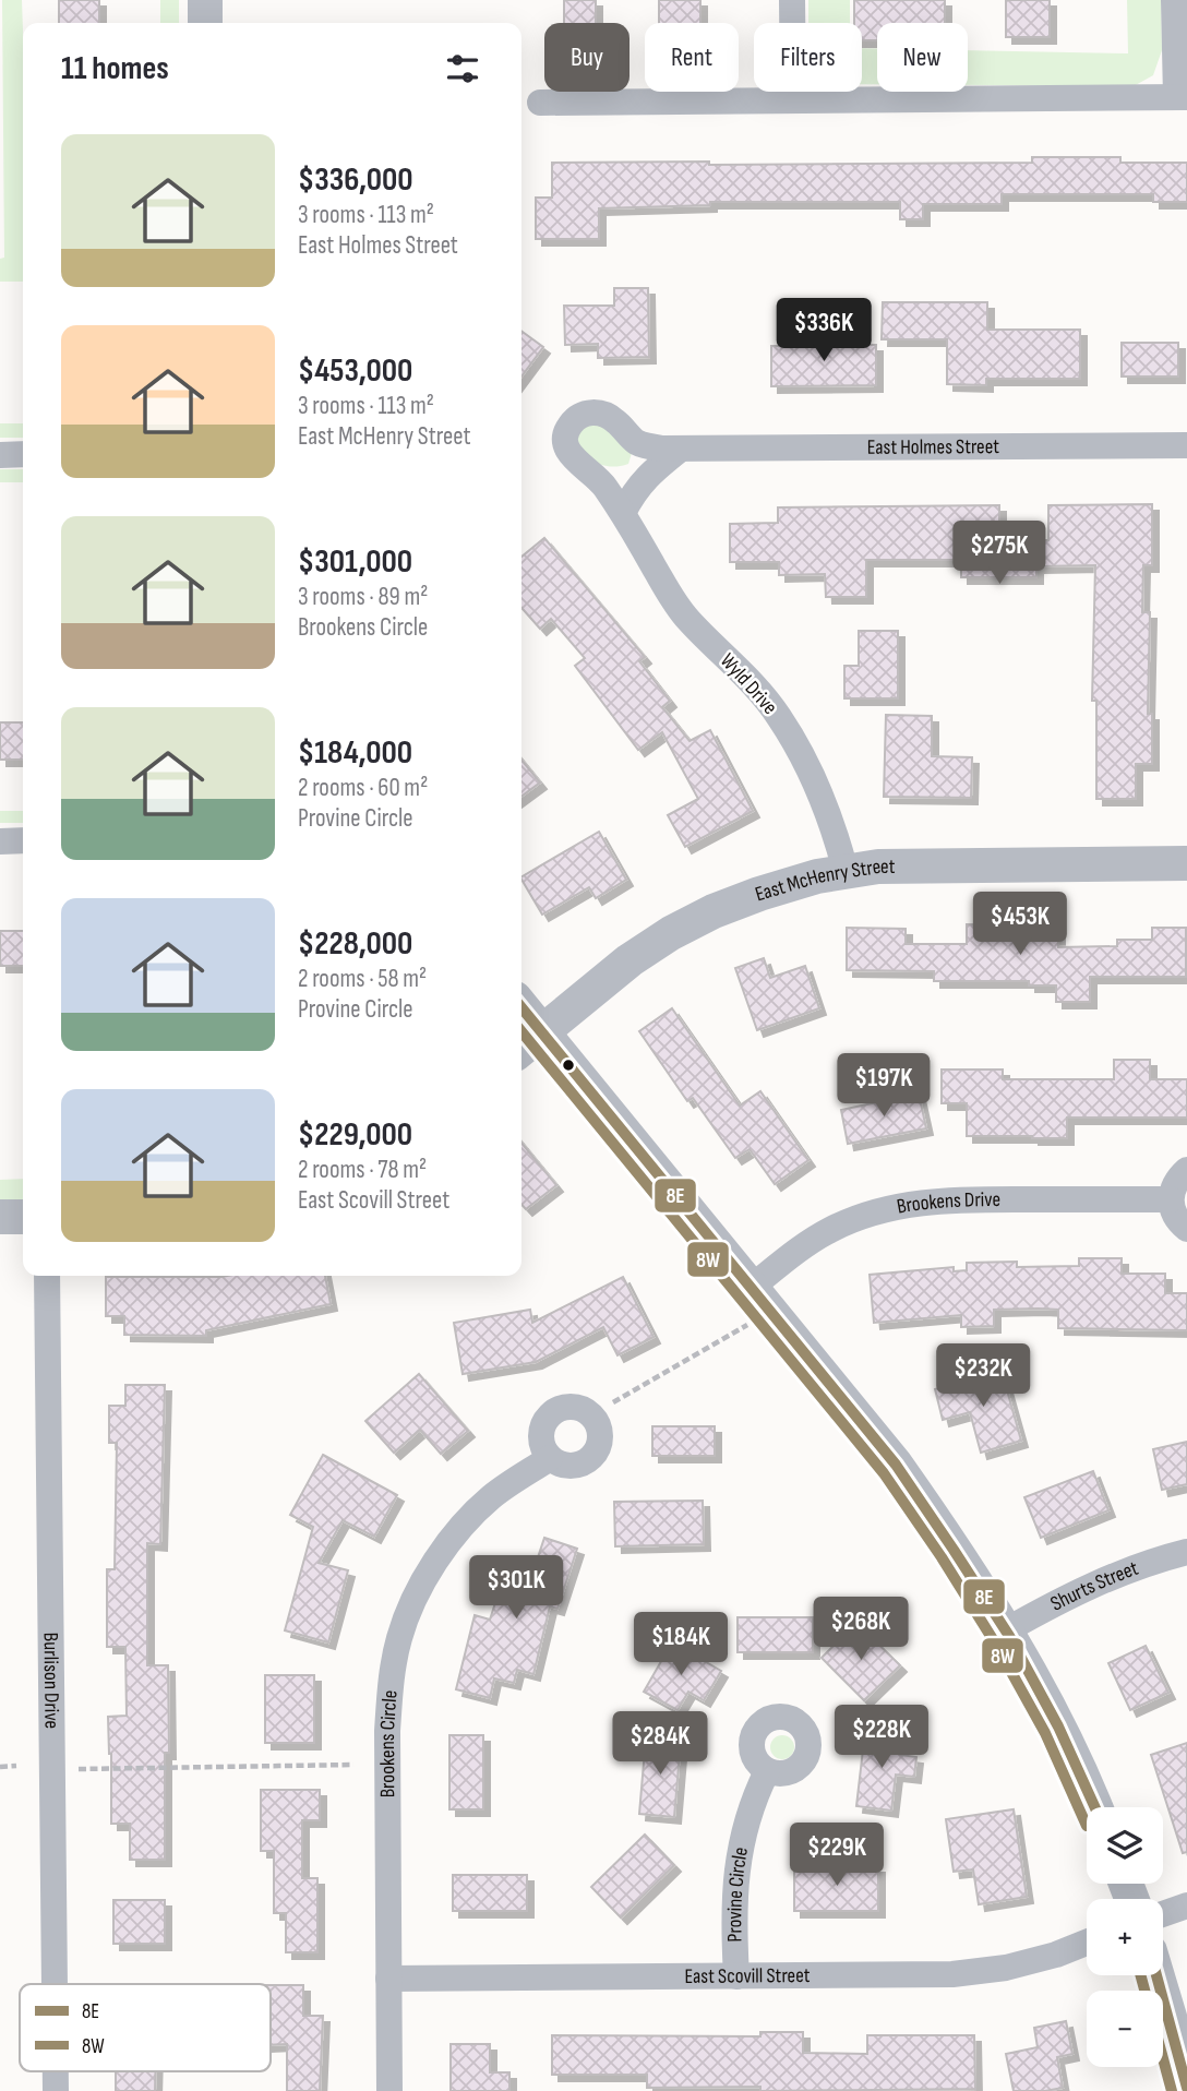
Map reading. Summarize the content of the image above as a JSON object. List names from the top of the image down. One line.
{"streets":{"street":["East Holmes Street","Wyld Drive","East McHenry Street","Brookens Drive","Shurts Street","Burlison Drive","Brookens Circle","Provine Circle","East Scovill Street"]},"crossings":[["East Holmes Street","Wyld Drive"],["Wyld Drive","East McHenry Street"],["Brookens Circle","East Scovill Street"],["Provine Circle","East Scovill Street"]],"lines":["transit line 8E","transit line 8W"],"legend":["8E","8W"],"page":{"chip":["Buy","Rent","Filters","New"],"heading":"11 homes","list":[{"name":"$336,000","note":"3 rooms · 113 m² · East Holmes Street"},{"name":"$453,000","note":"3 rooms · 113 m² · East McHenry Street"},{"name":"$301,000","note":"3 rooms · 89 m² · Brookens Circle"},{"name":"$184,000","note":"2 rooms · 60 m² · Provine Circle"},{"name":"$228,000","note":"2 rooms · 58 m² · Provine Circle"},{"name":"$229,000","note":"2 rooms · 78 m² · East Scovill Street"}],"price":["$336K","$275K","$453K","$197K","$232K","$301K","$268K","$184K","$228K","$284K","$229K"],"map_buttons":["+","−"]}}
